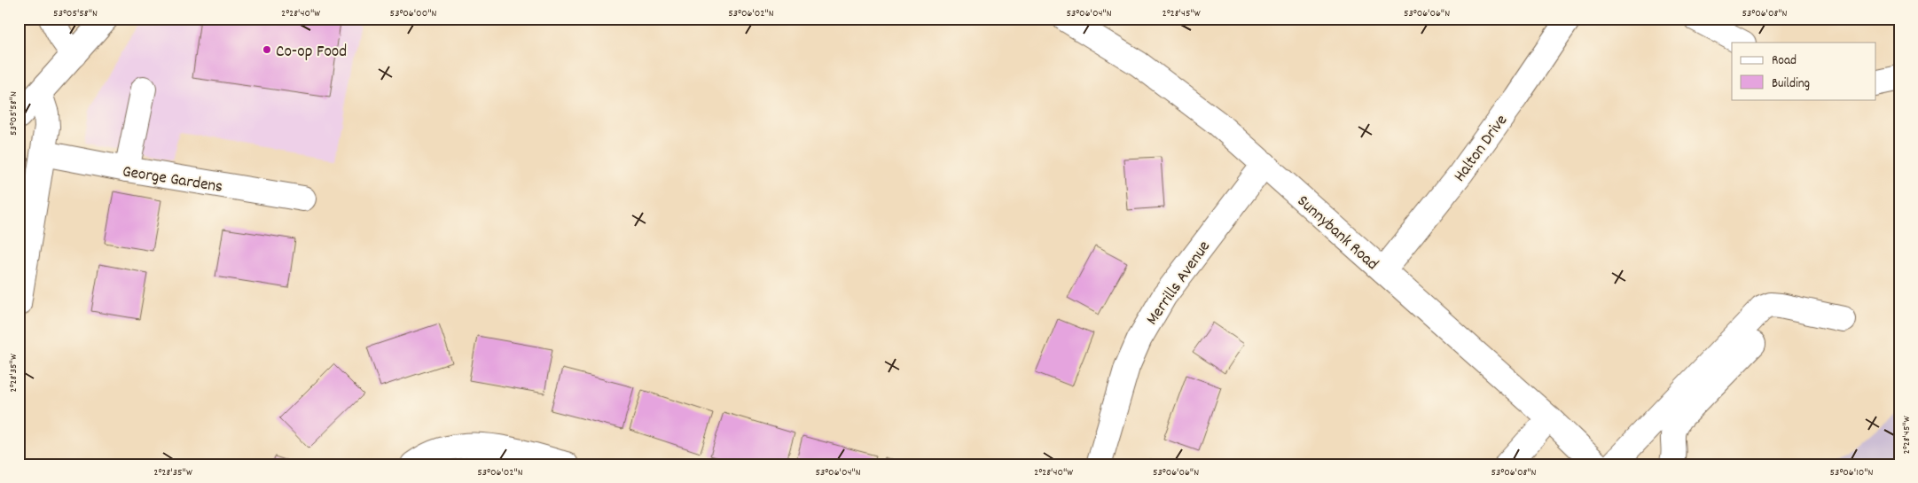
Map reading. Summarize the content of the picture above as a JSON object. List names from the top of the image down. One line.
{"streets":{"street":["Halton Drive","George Gardens","Sunnybank Road","Merrills Avenue"]},"crossings":[["Halton Drive","Sunnybank Road"],["Sunnybank Road","Merrills Avenue"]],"places":["Co-op Food"],"legend":["Road","Building"],"coordinates":["53°05'58\"N","2°28'40\"W","53°06'00\"N","53°06'02\"N","53°06'04\"N","2°28'45\"W","53°06'06\"N","53°06'08\"N","2°28'35\"W","53°06'10\"N"]}
